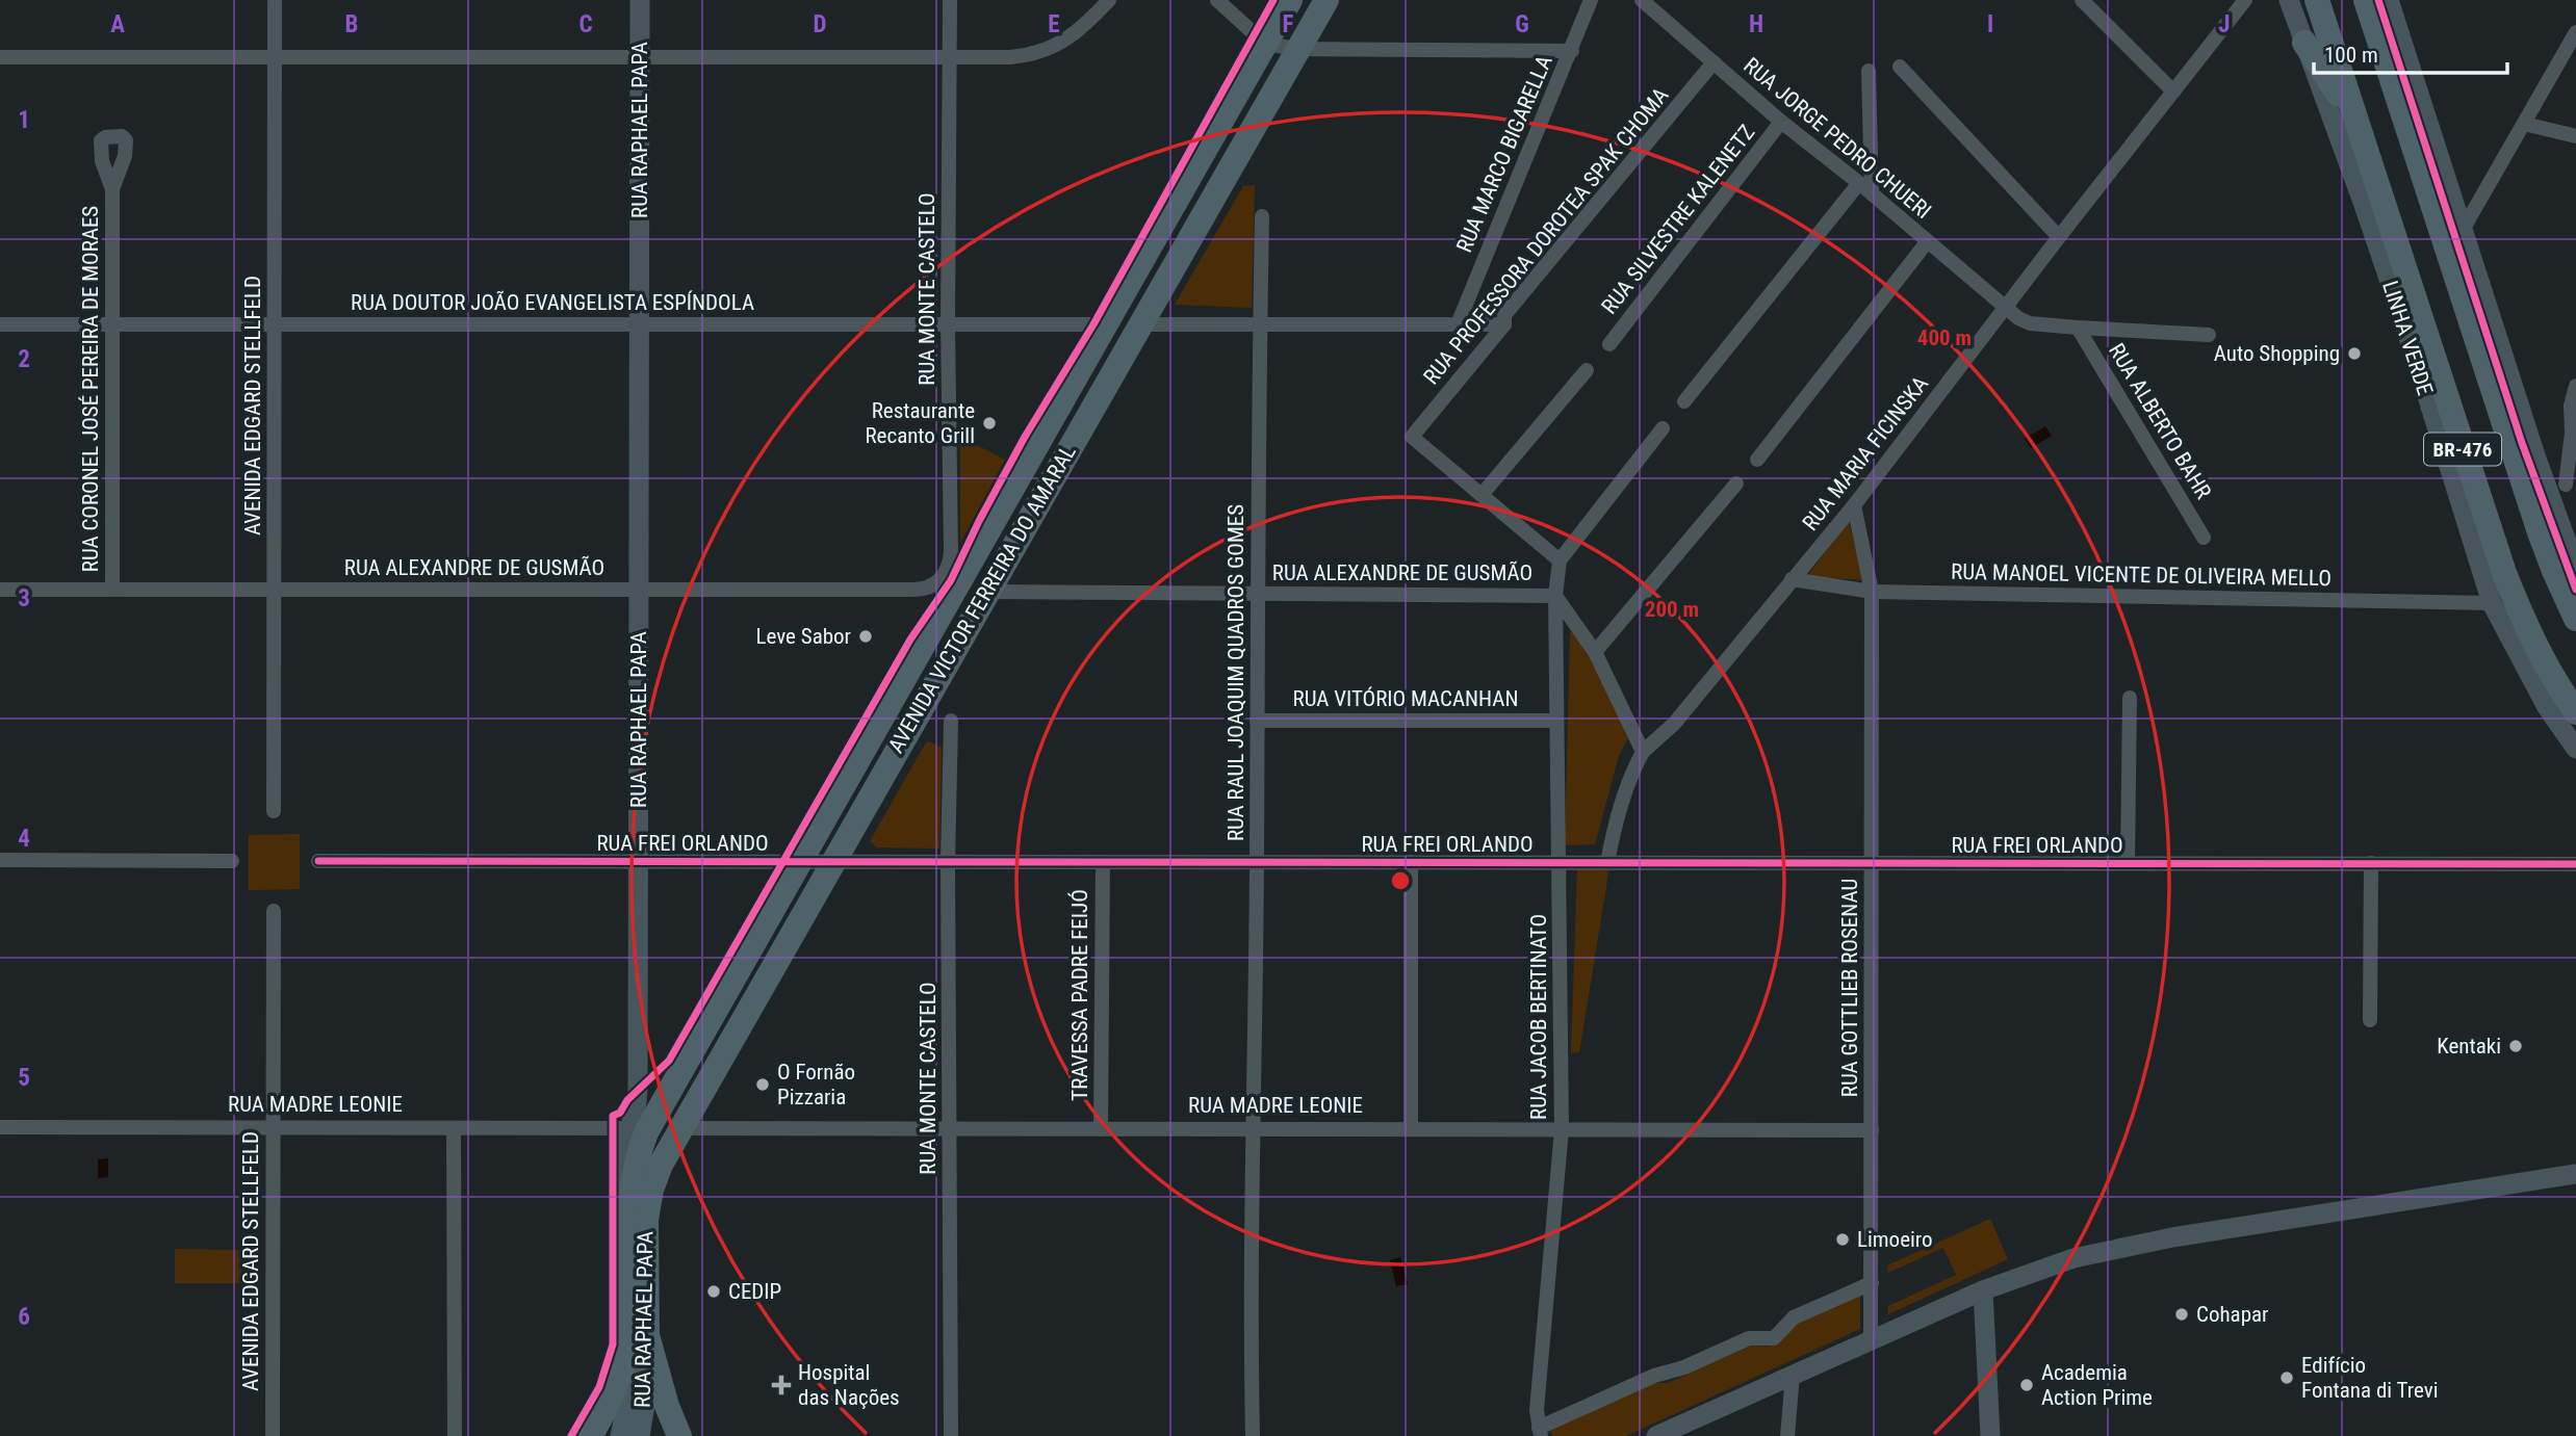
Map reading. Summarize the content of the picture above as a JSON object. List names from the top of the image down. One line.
{"streets":{"highway":["RUA RAPHAEL PAPA","LINHA VERDE","BR-476","AVENIDA VICTOR FERREIRA DO AMARAL"],"street":["RUA JORGE PEDRO CHUERI","RUA MARCO BIGARELLA","RUA SILVESTRE KALENETZ","RUA PROFESSORA DOROTEA SPAK CHOMA","RUA MONTE CASTELO","RUA DOUTOR JOÃO EVANGELISTA ESPÍNDOLA","RUA CORONEL JOSÉ PEREIRA DE MORAES","AVENIDA EDGARD STELLFELD","RUA ALBERTO BAHR","RUA MARIA FICINSKA","RUA ALEXANDRE DE GUSMÃO","RUA MANOEL VICENTE DE OLIVEIRA MELLO","RUA RAUL JOAQUIM QUADROS GOMES","RUA VITÓRIO MACANHAN","RUA FREI ORLANDO","RUA GOTTLIEB ROSENAU","TRAVESSA PADRE FEIJÓ","RUA JACOB BERTINATO","RUA MADRE LEONIE"]},"crossings":[["RUA RAPHAEL PAPA","RUA DOUTOR JOÃO EVANGELISTA ESPÍNDOLA"],["RUA RAPHAEL PAPA","RUA ALEXANDRE DE GUSMÃO"],["RUA RAPHAEL PAPA","AVENIDA VICTOR FERREIRA DO AMARAL"],["RUA RAPHAEL PAPA","RUA FREI ORLANDO"],["RUA RAPHAEL PAPA","RUA MADRE LEONIE"],["RUA JORGE PEDRO CHUERI","RUA SILVESTRE KALENETZ"],["RUA JORGE PEDRO CHUERI","RUA PROFESSORA DOROTEA SPAK CHOMA"],["RUA JORGE PEDRO CHUERI","RUA ALBERTO BAHR"],["RUA JORGE PEDRO CHUERI","RUA MARIA FICINSKA"],["RUA MONTE CASTELO","RUA DOUTOR JOÃO EVANGELISTA ESPÍNDOLA"],["RUA MONTE CASTELO","RUA ALEXANDRE DE GUSMÃO"],["RUA MONTE CASTELO","RUA FREI ORLANDO"],["RUA MONTE CASTELO","RUA MADRE LEONIE"],["RUA DOUTOR JOÃO EVANGELISTA ESPÍNDOLA","RUA CORONEL JOSÉ PEREIRA DE MORAES"],["RUA DOUTOR JOÃO EVANGELISTA ESPÍNDOLA","AVENIDA EDGARD STELLFELD"],["RUA DOUTOR JOÃO EVANGELISTA ESPÍNDOLA","AVENIDA VICTOR FERREIRA DO AMARAL"],["LINHA VERDE","RUA MANOEL VICENTE DE OLIVEIRA MELLO"],["RUA CORONEL JOSÉ PEREIRA DE MORAES","RUA ALEXANDRE DE GUSMÃO"],["AVENIDA EDGARD STELLFELD","RUA ALEXANDRE DE GUSMÃO"],["AVENIDA EDGARD STELLFELD","RUA MADRE LEONIE"],["RUA MARIA FICINSKA","RUA MANOEL VICENTE DE OLIVEIRA MELLO"],["RUA MARIA FICINSKA","RUA GOTTLIEB ROSENAU"],["RUA ALEXANDRE DE GUSMÃO","AVENIDA VICTOR FERREIRA DO AMARAL"],["RUA ALEXANDRE DE GUSMÃO","RUA RAUL JOAQUIM QUADROS GOMES"],["RUA ALEXANDRE DE GUSMÃO","RUA JACOB BERTINATO"],["RUA MANOEL VICENTE DE OLIVEIRA MELLO","RUA GOTTLIEB ROSENAU"],["AVENIDA VICTOR FERREIRA DO AMARAL","RUA FREI ORLANDO"],["AVENIDA VICTOR FERREIRA DO AMARAL","RUA MADRE LEONIE"],["RUA RAUL JOAQUIM QUADROS GOMES","RUA VITÓRIO MACANHAN"],["RUA RAUL JOAQUIM QUADROS GOMES","RUA FREI ORLANDO"],["RUA RAUL JOAQUIM QUADROS GOMES","RUA MADRE LEONIE"],["RUA VITÓRIO MACANHAN","RUA JACOB BERTINATO"],["RUA FREI ORLANDO","RUA GOTTLIEB ROSENAU"],["RUA FREI ORLANDO","TRAVESSA PADRE FEIJÓ"],["RUA FREI ORLANDO","RUA JACOB BERTINATO"],["RUA GOTTLIEB ROSENAU","RUA MADRE LEONIE"],["TRAVESSA PADRE FEIJÓ","RUA MADRE LEONIE"],["RUA JACOB BERTINATO","RUA MADRE LEONIE"]],"places":{"other":["Auto Shopping","Restaurante Recanto Grill","Leve Sabor","Kentaki","O Fornão Pizzaria","Limoeiro","CEDIP","Cohapar","Edifício Fontana di Trevi","Academia Action Prime"],"health":["Hospital das Nações"]},"scale_bar":"100 m","grid":{"columns":["A","B","C","D","E","F","G","H","I","J"],"rows":["1","2","3","4","5","6"]},"rings":["400 m","200 m"]}
